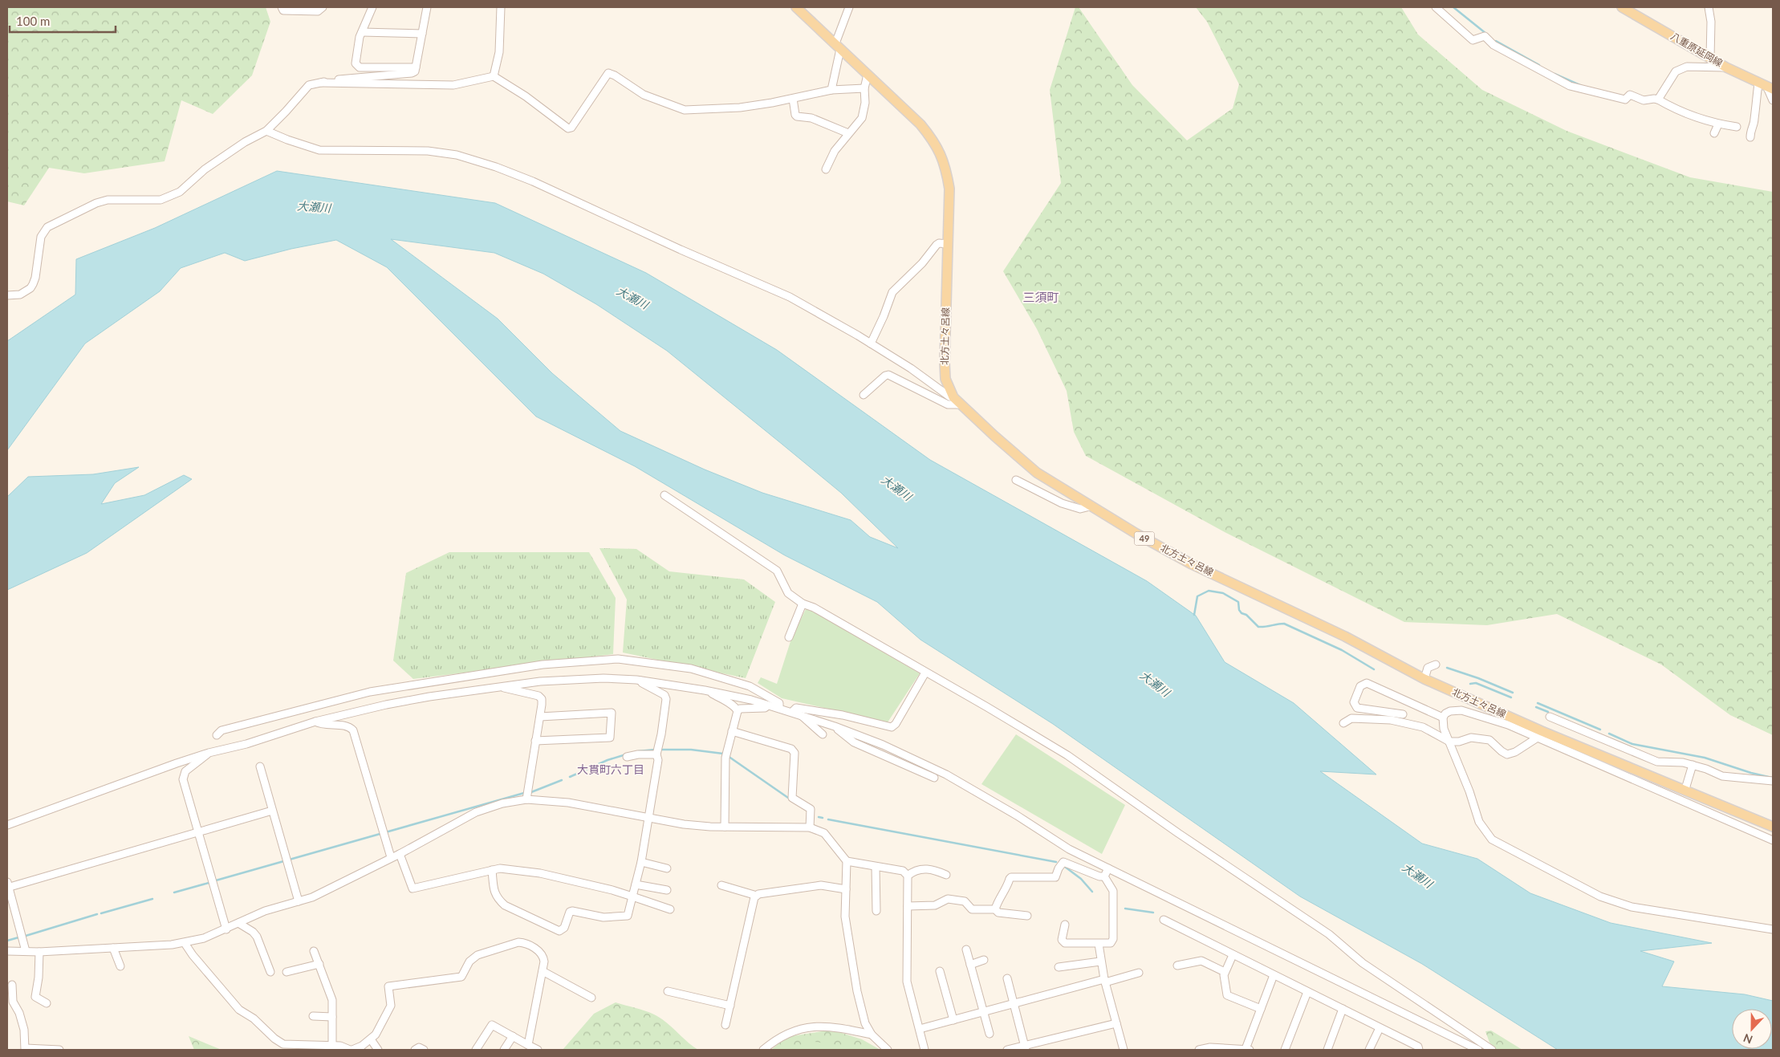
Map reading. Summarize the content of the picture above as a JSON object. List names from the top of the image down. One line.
{"streets":{"main road":["八重原延岡線","北方土々呂線","49"]},"districts":["三須町","大貫町六丁目"],"water":["大瀬川"],"scale_bar":"100 m","north":"bottom"}
